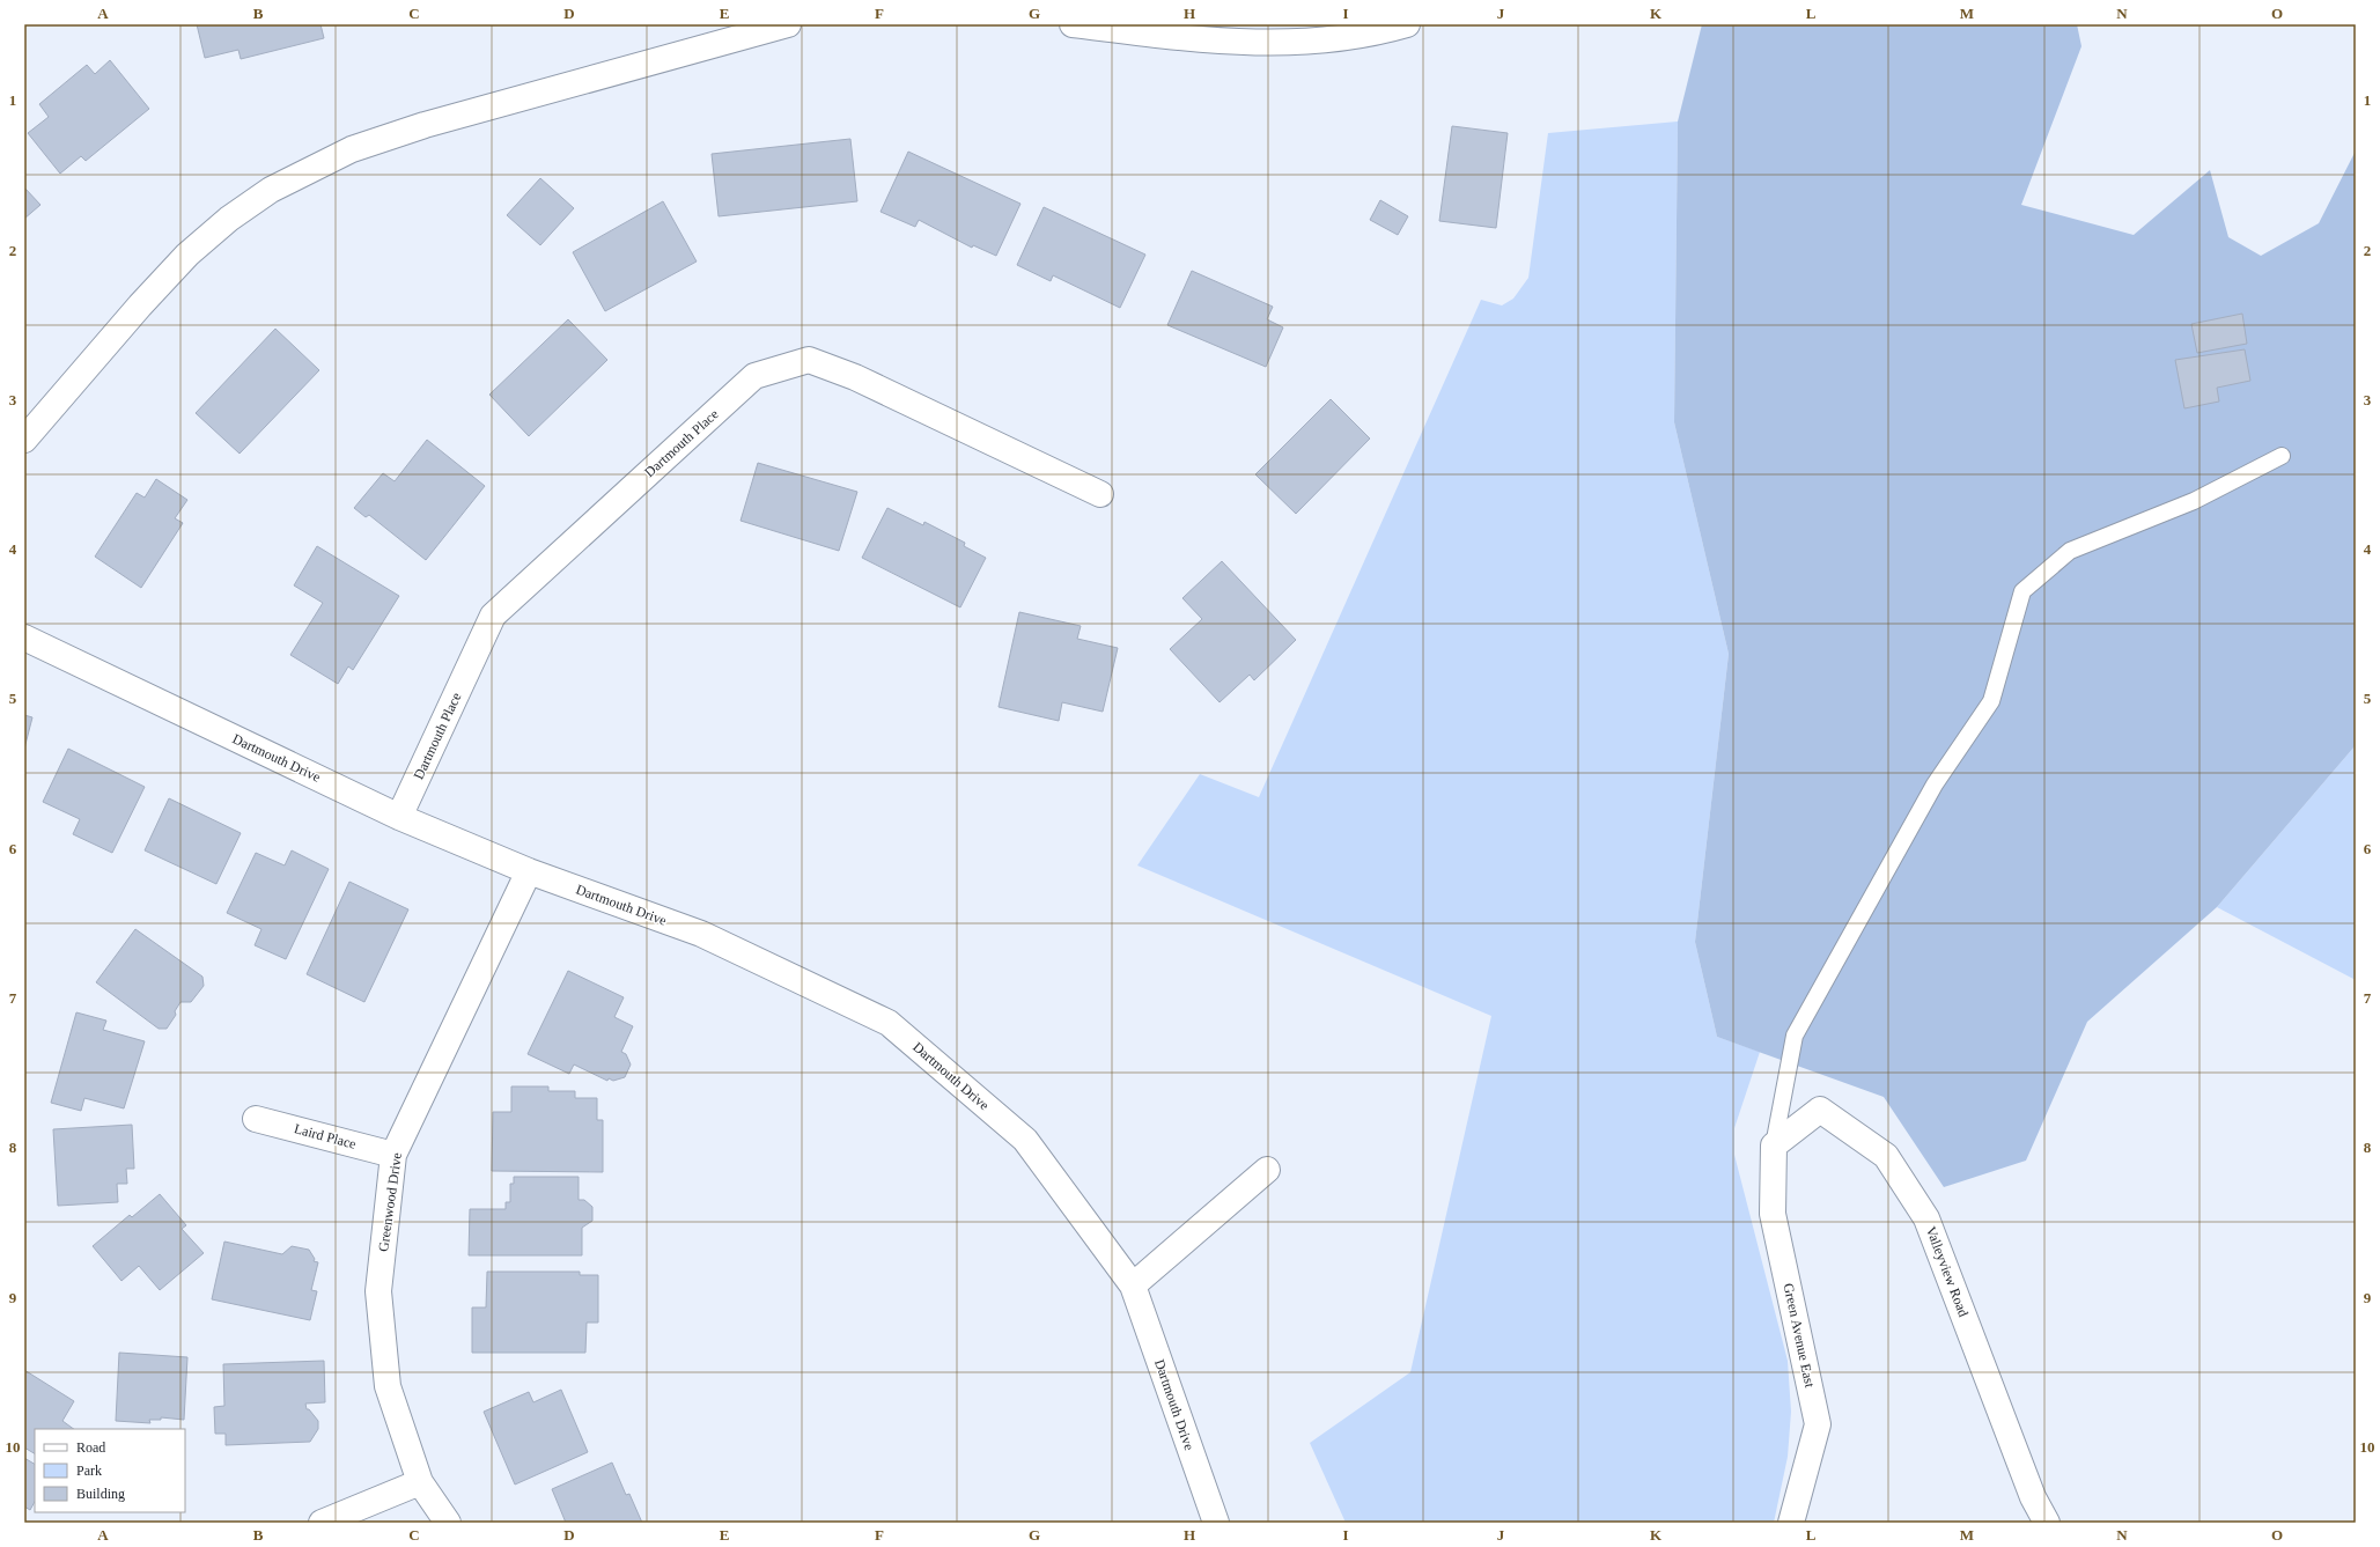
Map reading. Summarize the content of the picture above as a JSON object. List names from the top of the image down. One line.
{"streets":{"street":["Dartmouth Place","Dartmouth Drive","Laird Place","Greenwood Drive","Valleyview Road","Green Avenue East"]},"crossings":[["Dartmouth Place","Dartmouth Drive"],["Dartmouth Drive","Greenwood Drive"],["Laird Place","Greenwood Drive"],["Valleyview Road","Green Avenue East"]],"legend":["Road","Park","Building"],"grid":{"columns":["A","B","C","D","E","F","G","H","I","J","K","L","M","N","O"],"rows":["1","2","3","4","5","6","7","8","9","10"]}}
